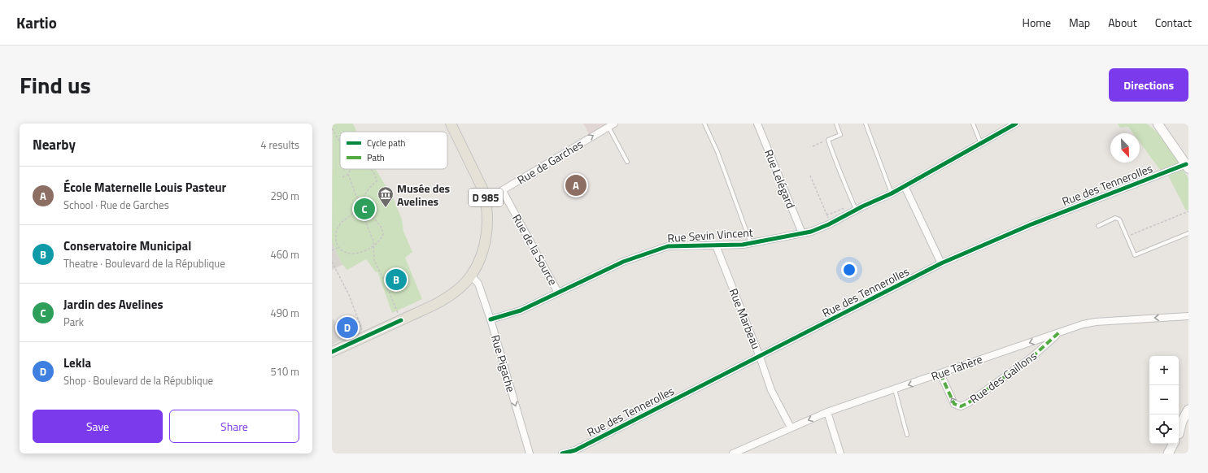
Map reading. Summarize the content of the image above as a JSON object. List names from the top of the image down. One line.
{"streets":{"main road":["D 985"],"street":["Rue de Garches","Rue Lelégard","Rue des Tennerolles","Rue Sevin Vincent","Rue de la Source","Rue Marbeau","Rue Pigache","Rue Tahère","Rue des Gaillons"]},"crossings":[["Rue de Garches","D 985"],["Rue de Garches","Rue de la Source"],["Rue Lelégard","Rue Sevin Vincent"],["Rue des Tennerolles","Rue Marbeau"],["D 985","Rue Pigache"],["Rue Sevin Vincent","Rue de la Source"],["Rue Sevin Vincent","Rue Marbeau"],["Rue Sevin Vincent","Rue Pigache"],["Rue Marbeau","Rue Tahère"],["Rue Tahère","Rue des Gaillons"]],"one_way":["Rue de Garches","Rue Pigache","Rue Tahère"],"places":{"museum":["Musée des Avelines"]},"legend":["Cycle path","Path"],"north":"bottom right","page":{"header":"Kartio","nav":["Home","Map","About","Contact"],"title":"Find us","buttons":["Directions",["Save","Share"]],"heading":["Nearby","4 results"],"list":[{"mark":"A","name":"École Maternelle Louis Pasteur","note":"School · Rue de Garches","value":"290 m"},{"mark":"B","name":"Conservatoire Municipal","note":"Theatre · Boulevard de la République","value":"460 m"},{"mark":"C","name":"Jardin des Avelines","note":"Park","value":"490 m"},{"mark":"D","name":"Lekla","note":"Shop · Boulevard de la République","value":"510 m"}],"pins":["A","C","B","D"],"map_buttons":["+","−"]}}
